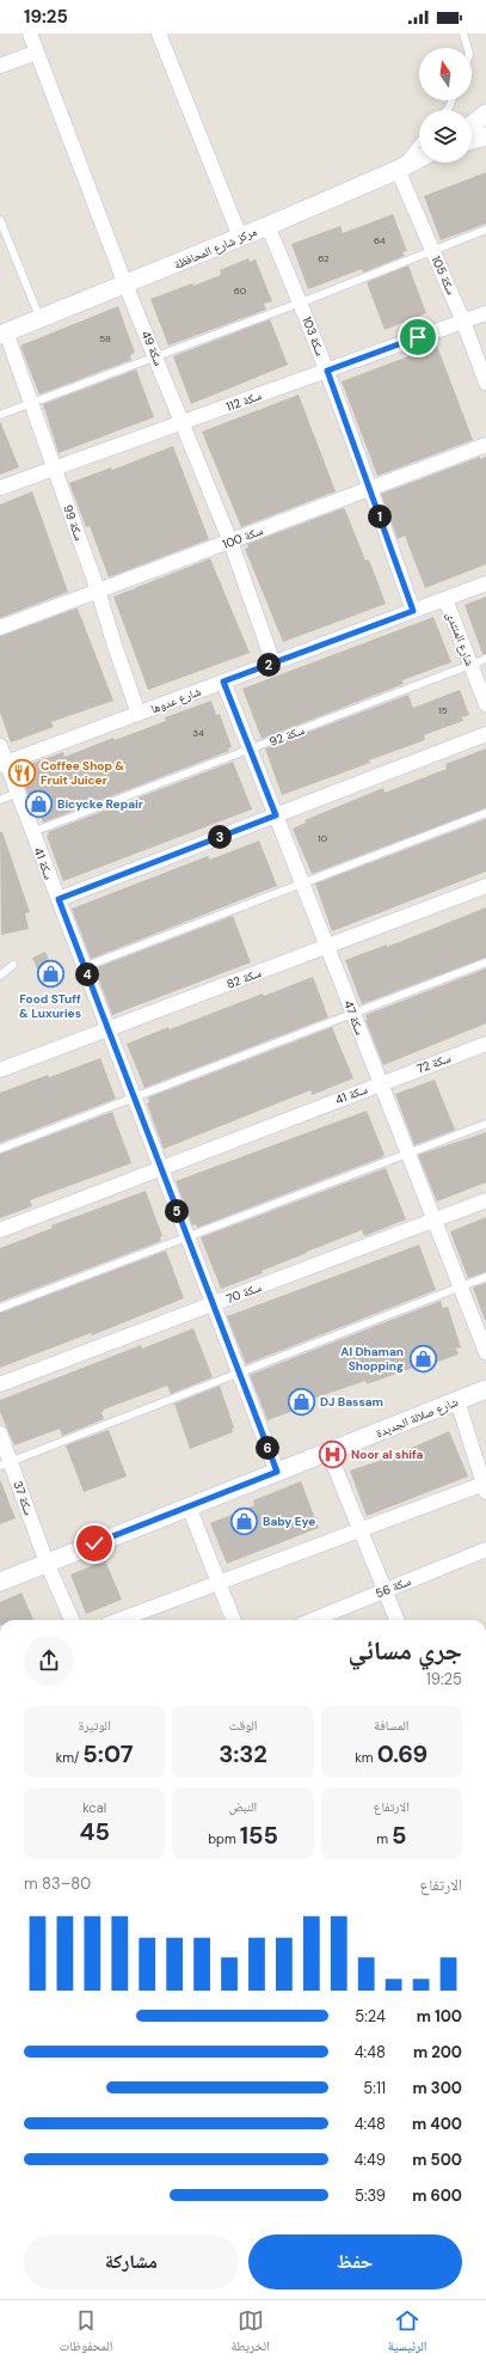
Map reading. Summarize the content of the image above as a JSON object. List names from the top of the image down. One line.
{"streets":{"street":["مركز شارع المحافظة","سكة 105","سكة 103","سكة 49","سكة 112","سكة 99","سكة 100","شارع المنتدى","شارع عدوها","سكة 41","سكة 82","سكة 47","سكة 72","سكة 70","شارع صلالة الجديدة","سكة 37","سكة 56"],"lane":["سكة 92"]},"crossings":[["مركز شارع المحافظة","سكة 105"],["مركز شارع المحافظة","سكة 103"],["مركز شارع المحافظة","سكة 49"],["مركز شارع المحافظة","سكة 99"],["سكة 105","سكة 112"],["سكة 103","سكة 112"],["سكة 103","سكة 100"],["سكة 103","شارع عدوها"],["سكة 49","سكة 112"],["سكة 49","سكة 100"],["سكة 49","شارع عدوها"],["سكة 112","سكة 99"],["سكة 99","سكة 100"],["سكة 99","شارع عدوها"],["شارع المنتدى","شارع عدوها"],["شارع المنتدى","سكة 92"],["شارع عدوها","سكة 41"],["شارع عدوها","سكة 47"],["سكة 92","سكة 41"],["سكة 92","سكة 47"],["سكة 41","سكة 82"],["سكة 41","سكة 47"],["سكة 41","سكة 72"],["سكة 41","سكة 70"],["سكة 41","شارع صلالة الجديدة"],["سكة 82","سكة 47"],["سكة 47","سكة 72"],["سكة 47","سكة 70"],["شارع صلالة الجديدة","سكة 37"]],"places":{"restaurant":["Coffee Shop & Fruit Juicer"],"shop":["Bicycke Repair","Food STuff & Luxuries","Al Dhaman Shopping","DJ Bassam","Baby Eye"],"hospital":["Noor al shifa"]},"house_numbers":["64","62","60","58","15","34","10"],"north":"top","page":{"status":"19:25","pins":["1","2","3","4","5","6"],"heading":["جري مسائي","19:25"],"stats":[["المسافة","0.69 km"],["الوقت","3:32"],["الوتيرة","5:07 /km"],["الارتفاع","5 m"],["النبض","155 bpm"],["kcal","45"]],"chart":["الارتفاع","80–83 m"],"list":[{"name":"100 m","note":"5:24"},{"name":"200 m","note":"4:48"},{"name":"300 m","note":"5:11"},{"name":"400 m","note":"4:48"},{"name":"500 m","note":"4:49"},{"name":"600 m","note":"5:39"}],"buttons":["حفظ","مشاركة"],"tabs":["الرئيسية","الخريطة","المحفوظات"]}}
